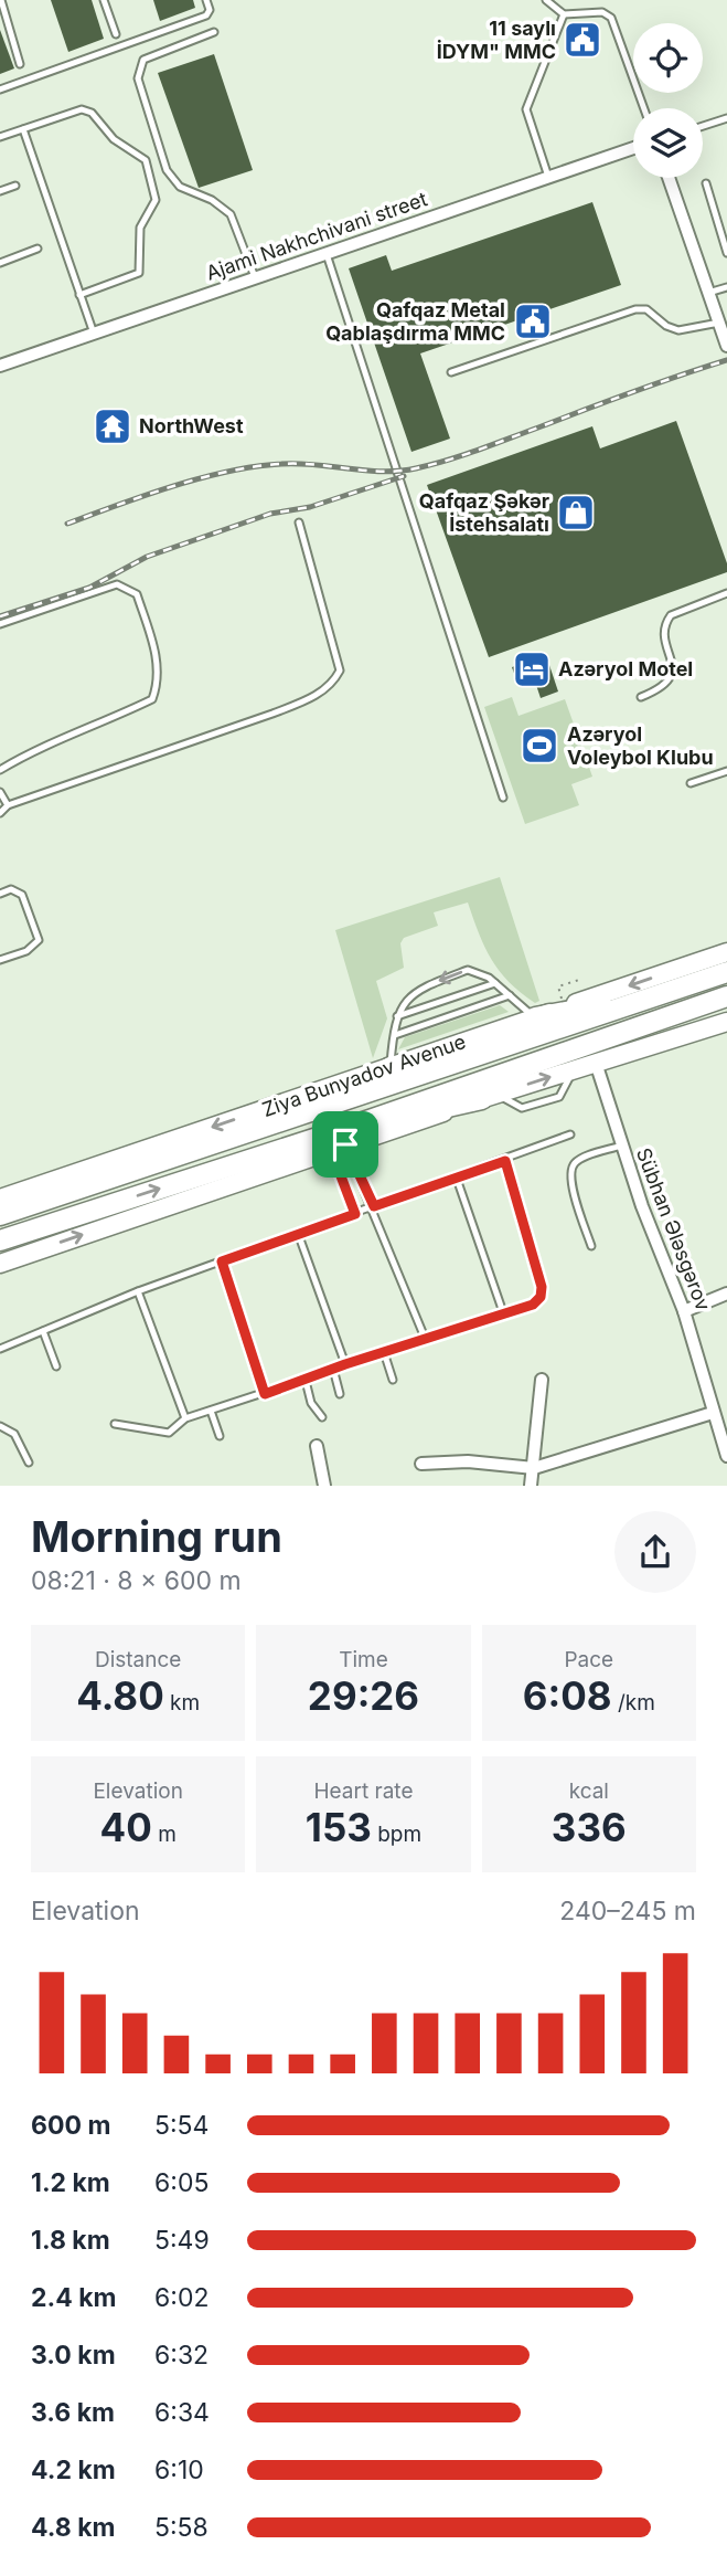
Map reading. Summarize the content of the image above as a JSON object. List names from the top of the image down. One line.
{"streets":{"main road":["Ziya Bunyadov Avenue"],"street":["Ajami Nakhchivani street","Sübhan Ələsgərov"]},"places":{"public building":["11 saylı İDYM\" MMC","Qafqaz Metal Qablaşdırma MMC"],"temple":["NorthWest"],"shop":["Qafqaz Şəkər İstehsalatı"],"hotel":["Azəryol Motel"],"sports":["Azəryol Voleybol Klubu"]},"page":{"heading":["Morning run","08:21 · 8 × 600 m"],"stats":[["Distance","4.80 km"],["Time","29:26"],["Pace","6:08 /km"],["Elevation","40 m"],["Heart rate","153 bpm"],["kcal","336"]],"chart":["Elevation","240–245 m"],"list":[{"name":"600 m","note":"5:54"},{"name":"1.2 km","note":"6:05"},{"name":"1.8 km","note":"5:49"},{"name":"2.4 km","note":"6:02"},{"name":"3.0 km","note":"6:32"},{"name":"3.6 km","note":"6:34"},{"name":"4.2 km","note":"6:10"},{"name":"4.8 km","note":"5:58"}]}}
